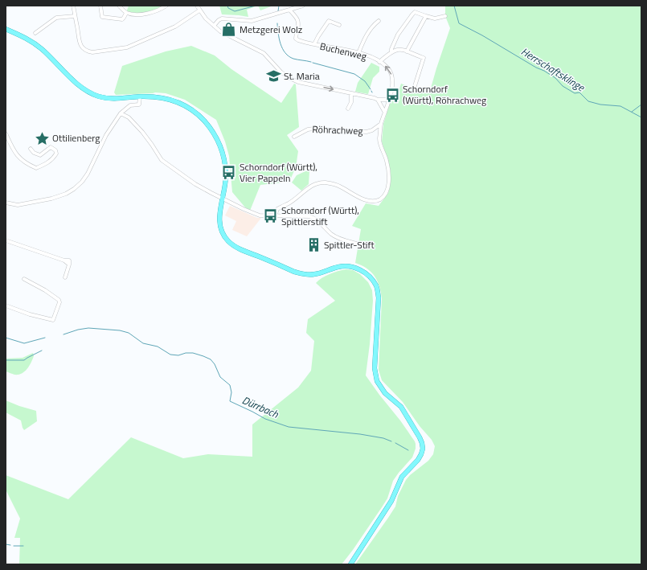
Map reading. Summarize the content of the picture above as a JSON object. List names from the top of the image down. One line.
{"streets":{"street":["Buchenweg","Röhrachweg"]},"water":["Herrschaftsklinge","Dürrbach"],"places":{"shop":["Metzgerei Wolz"],"school or university":["St. Maria"],"bus stop":["Schorndorf (Württ), Röhrachweg","Schorndorf (Württ), Vier Pappeln","Schorndorf (Württ), Spittlerstift"],"place":["Ottilienberg"],"building":["Spittler-Stift"]}}
